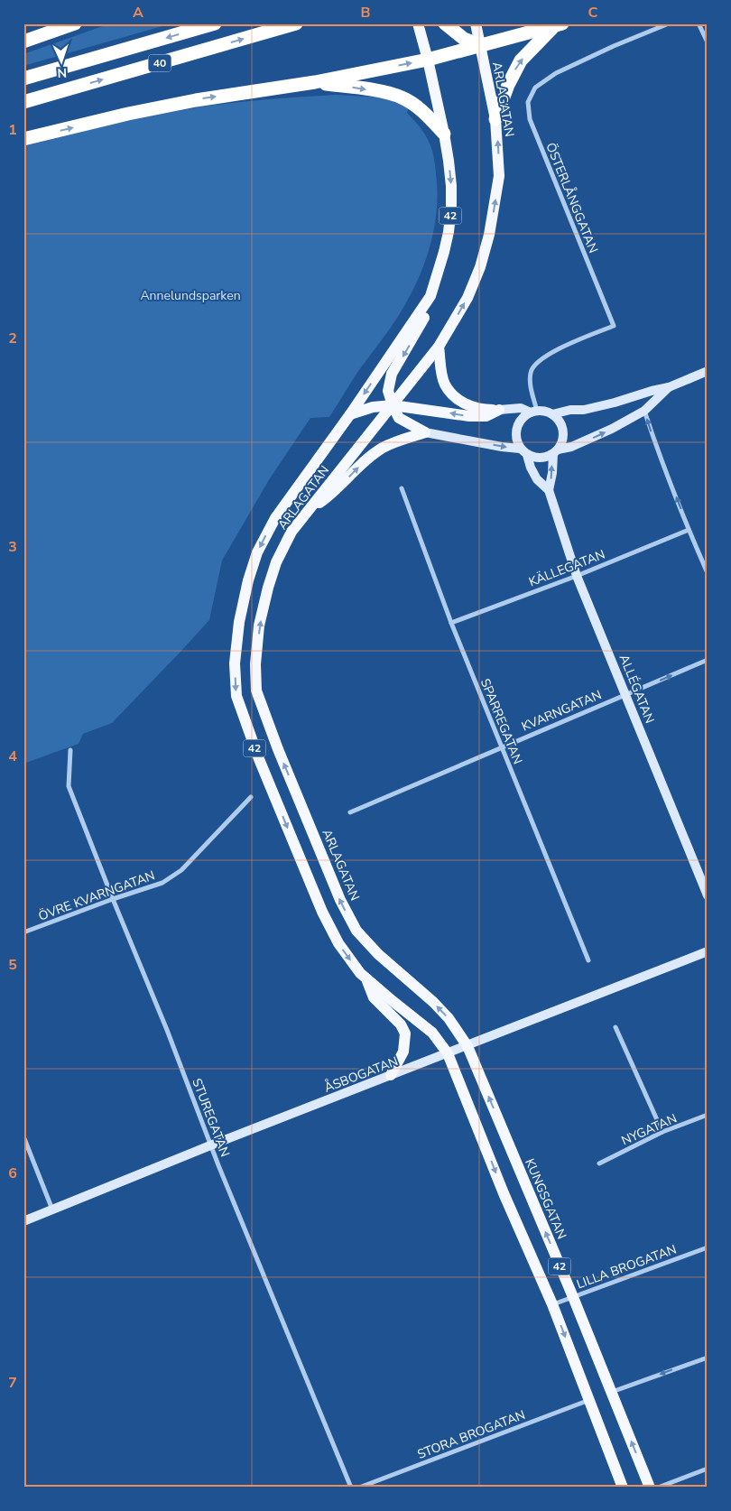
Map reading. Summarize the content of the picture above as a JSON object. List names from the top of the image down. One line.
{"streets":{"highway":["40"],"main road":["ARLAGATAN","42","KUNGSGATAN"],"street":["ÖSTERLÅNGGATAN","KÄLLEGATAN","ALLÉGATAN","KVARNGATAN","SPARREGATAN","ÖVRE KVARNGATAN","ÅSBOGATAN","STUREGATAN","NYGATAN","LILLA BROGATAN","STORA BROGATAN"]},"crossings":[["ARLAGATAN","42"],["ARLAGATAN","ÅSBOGATAN"],["ARLAGATAN","KUNGSGATAN"],["ÖSTERLÅNGGATAN","ALLÉGATAN"],["42","ÅSBOGATAN"],["42","LILLA BROGATAN"],["42","STORA BROGATAN"],["KÄLLEGATAN","ALLÉGATAN"],["KÄLLEGATAN","SPARREGATAN"],["ALLÉGATAN","KVARNGATAN"],["KVARNGATAN","SPARREGATAN"],["ÖVRE KVARNGATAN","STUREGATAN"],["ÅSBOGATAN","STUREGATAN"],["ÅSBOGATAN","KUNGSGATAN"],["KUNGSGATAN","LILLA BROGATAN"]],"parks":["Annelundsparken"],"north":"bottom","grid":{"columns":["A","B","C"],"rows":["1","2","3","4","5","6","7"]}}
